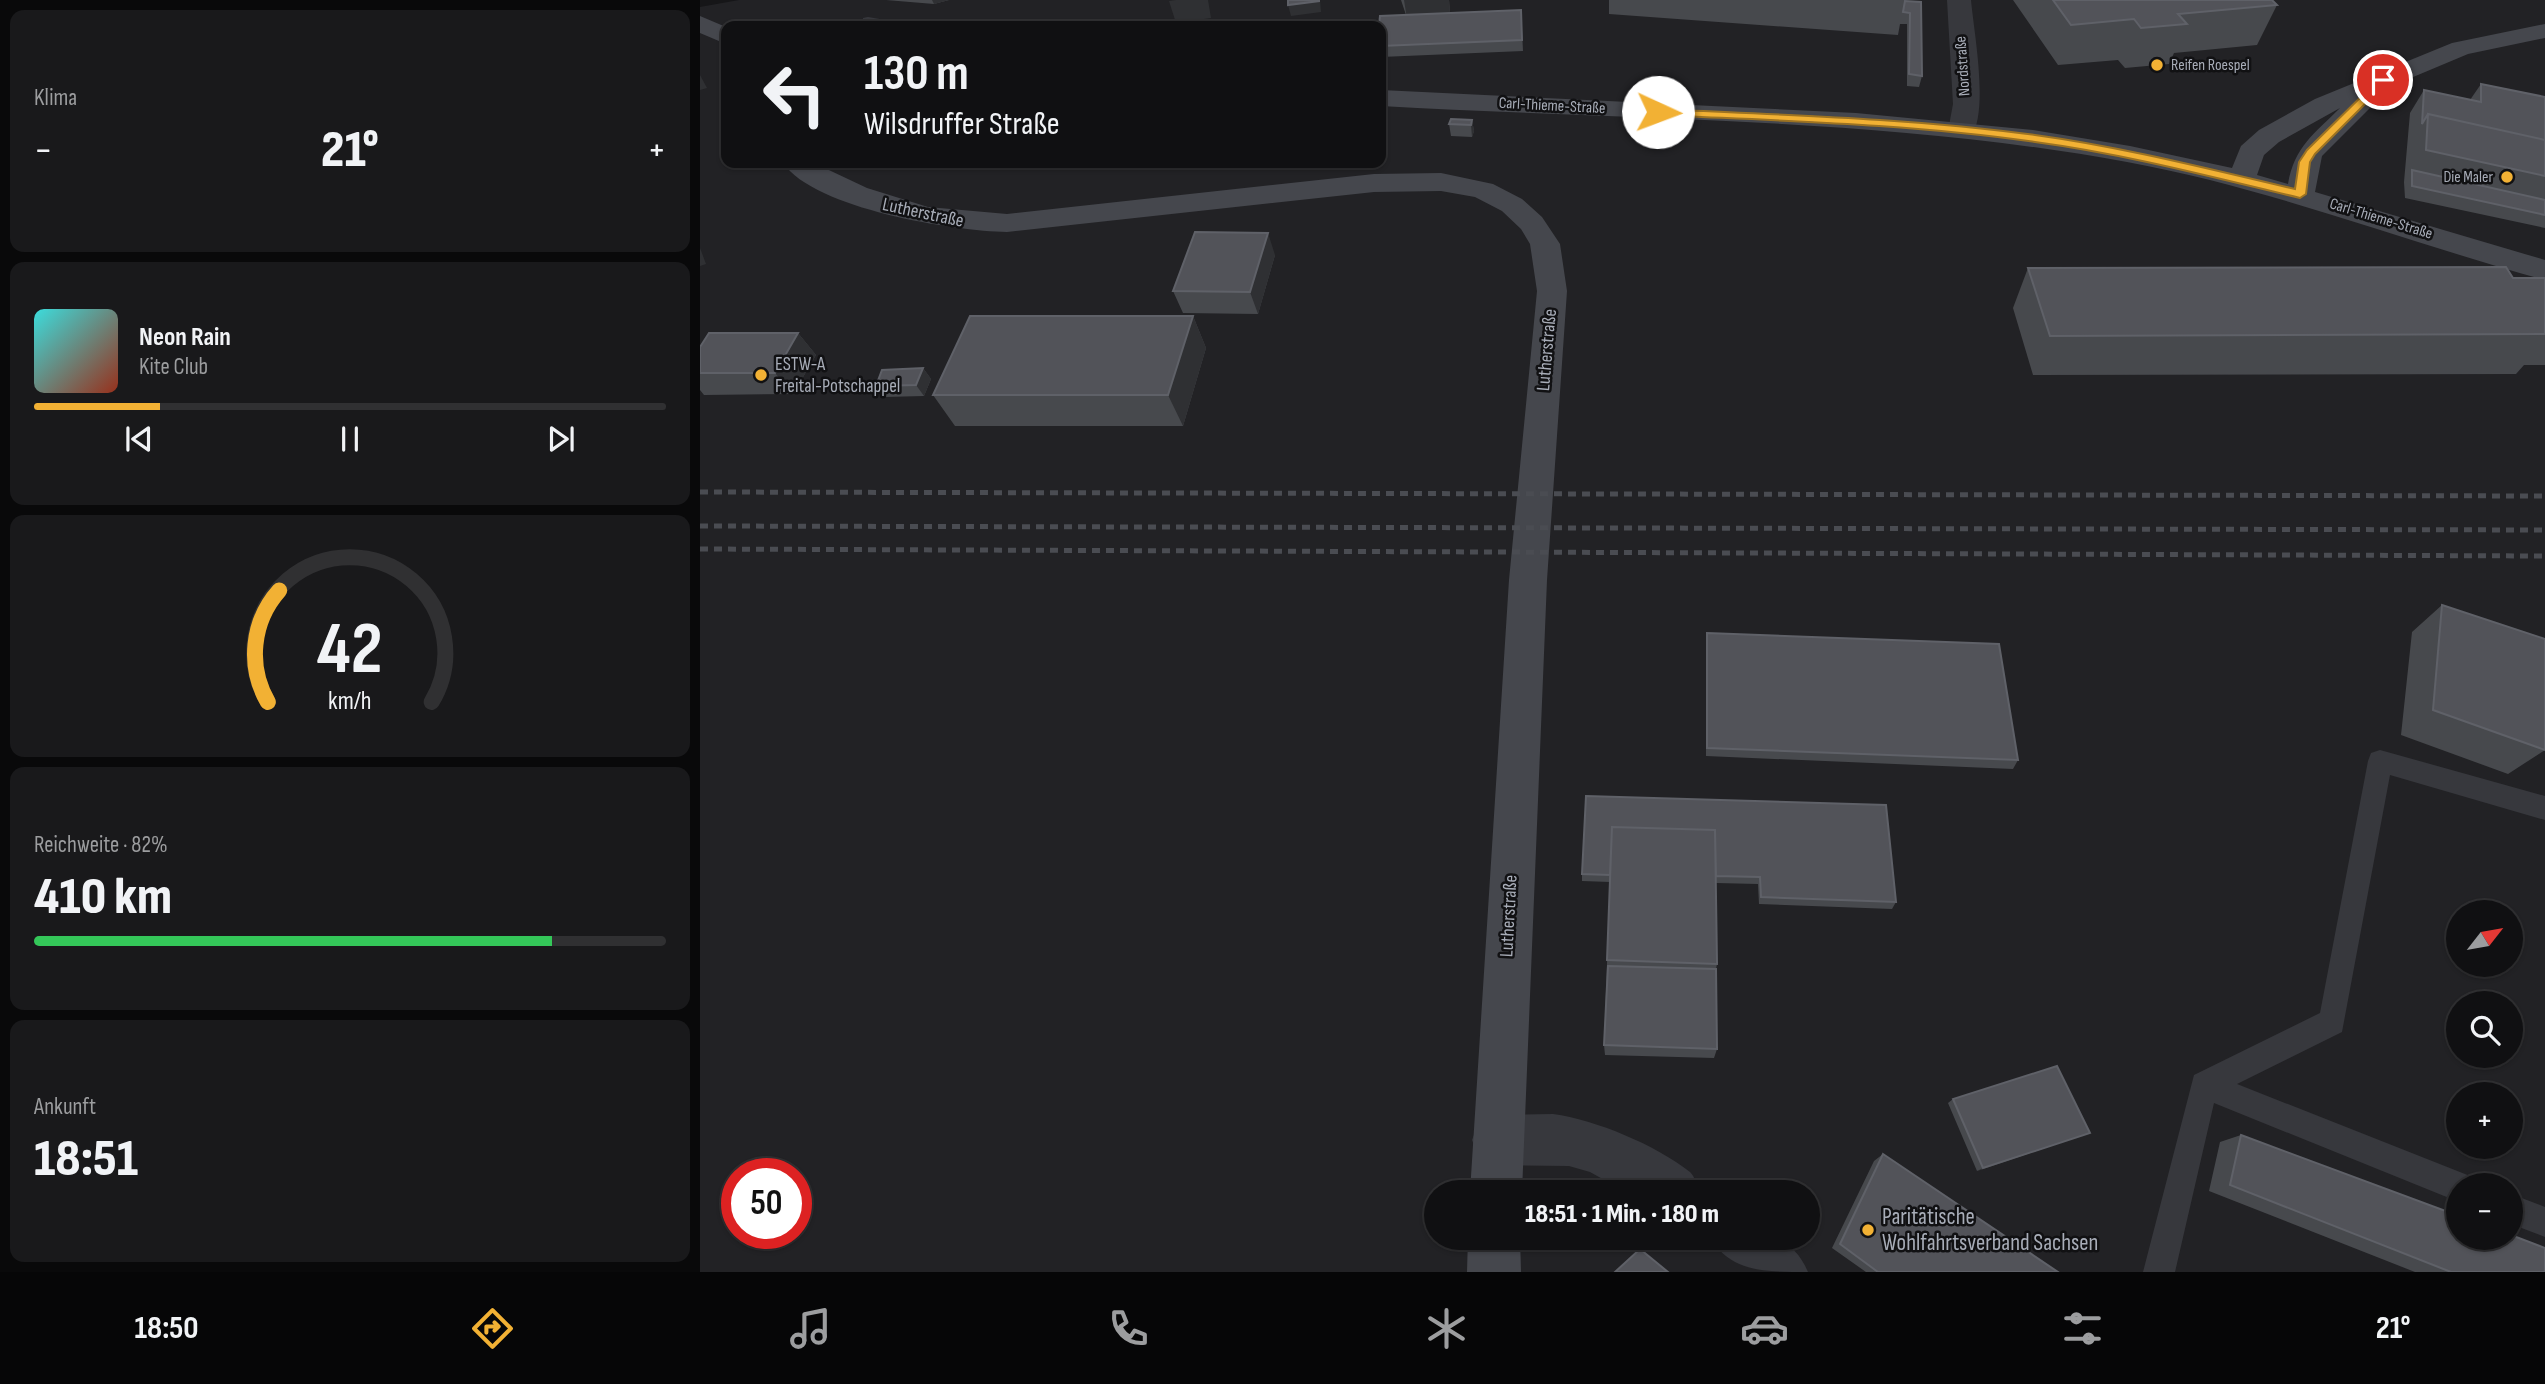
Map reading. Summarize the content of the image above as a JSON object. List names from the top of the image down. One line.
{"streets":{"main road":["Carl-Thieme-Straße","Lutherstraße"],"street":["Nordstraße"]},"crossings":[["Nordstraße","Carl-Thieme-Straße"]],"places":["Reifen Roespel","Die Maler","ESTW-A Freital-Potschappel","Paritätische Wohlfahrtsverband Sachsen"],"north":"top right","page":{"tile":["Klima",["Reichweite · 82%","410 km"],["Ankunft","18:51"]],"turn":["130 m","Wilsdruffer Straße"],"heat":["−","21°","+"],"song":["Neon Rain","Kite Club"],"map_buttons":["+","−"],"limit":"50","trip":"18:51 · 1 Min. · 180 m","tabs":["18:50","21°"],"gauge":["42","km/h"]}}
